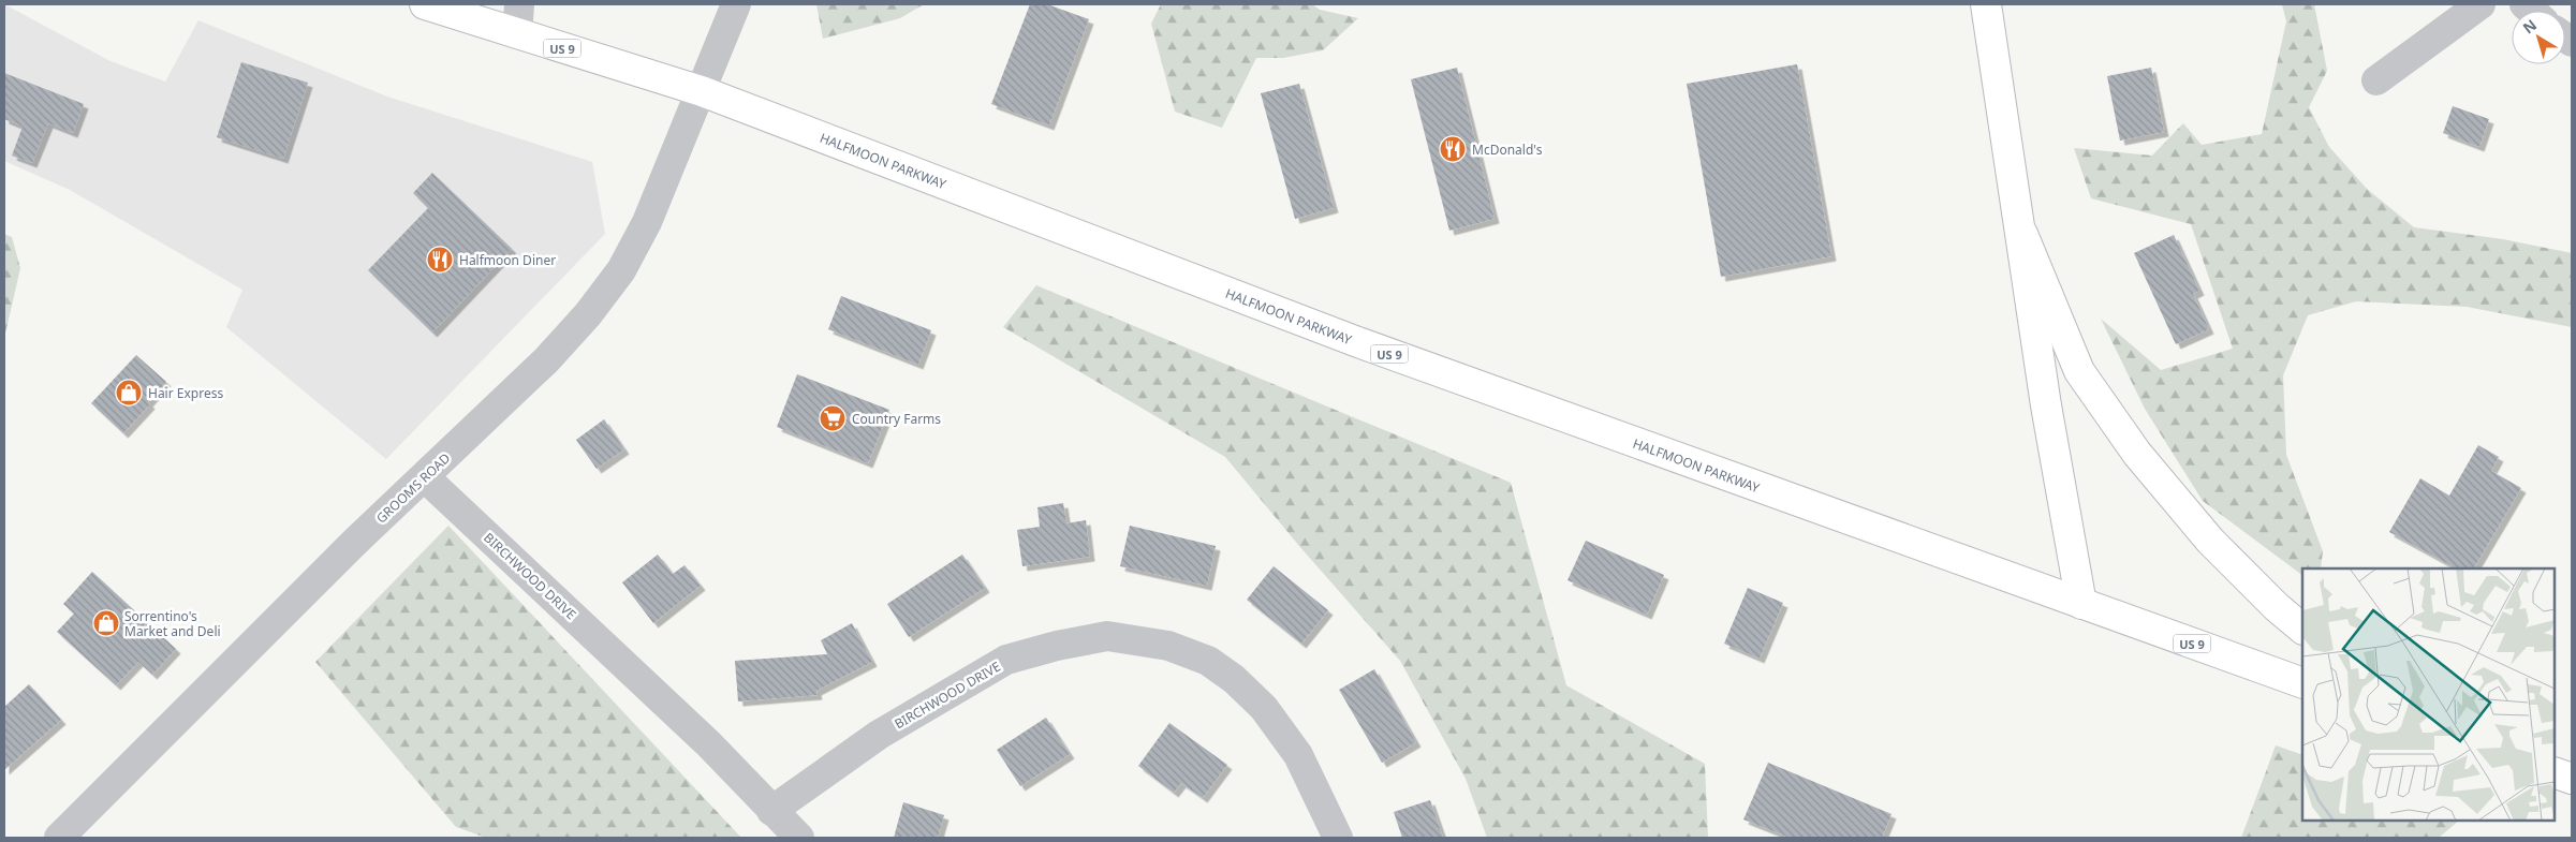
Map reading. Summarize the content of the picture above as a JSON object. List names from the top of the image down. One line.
{"streets":{"main road":["US 9","HALFMOON PARKWAY"],"street":["GROOMS ROAD","BIRCHWOOD DRIVE"]},"crossings":[["HALFMOON PARKWAY","GROOMS ROAD"],["GROOMS ROAD","BIRCHWOOD DRIVE"]],"places":{"restaurant":["McDonald's","Halfmoon Diner"],"shop":["Hair Express","Sorrentino's Market and Deli"],"supermarket":["Country Farms"]},"north":"top left"}
